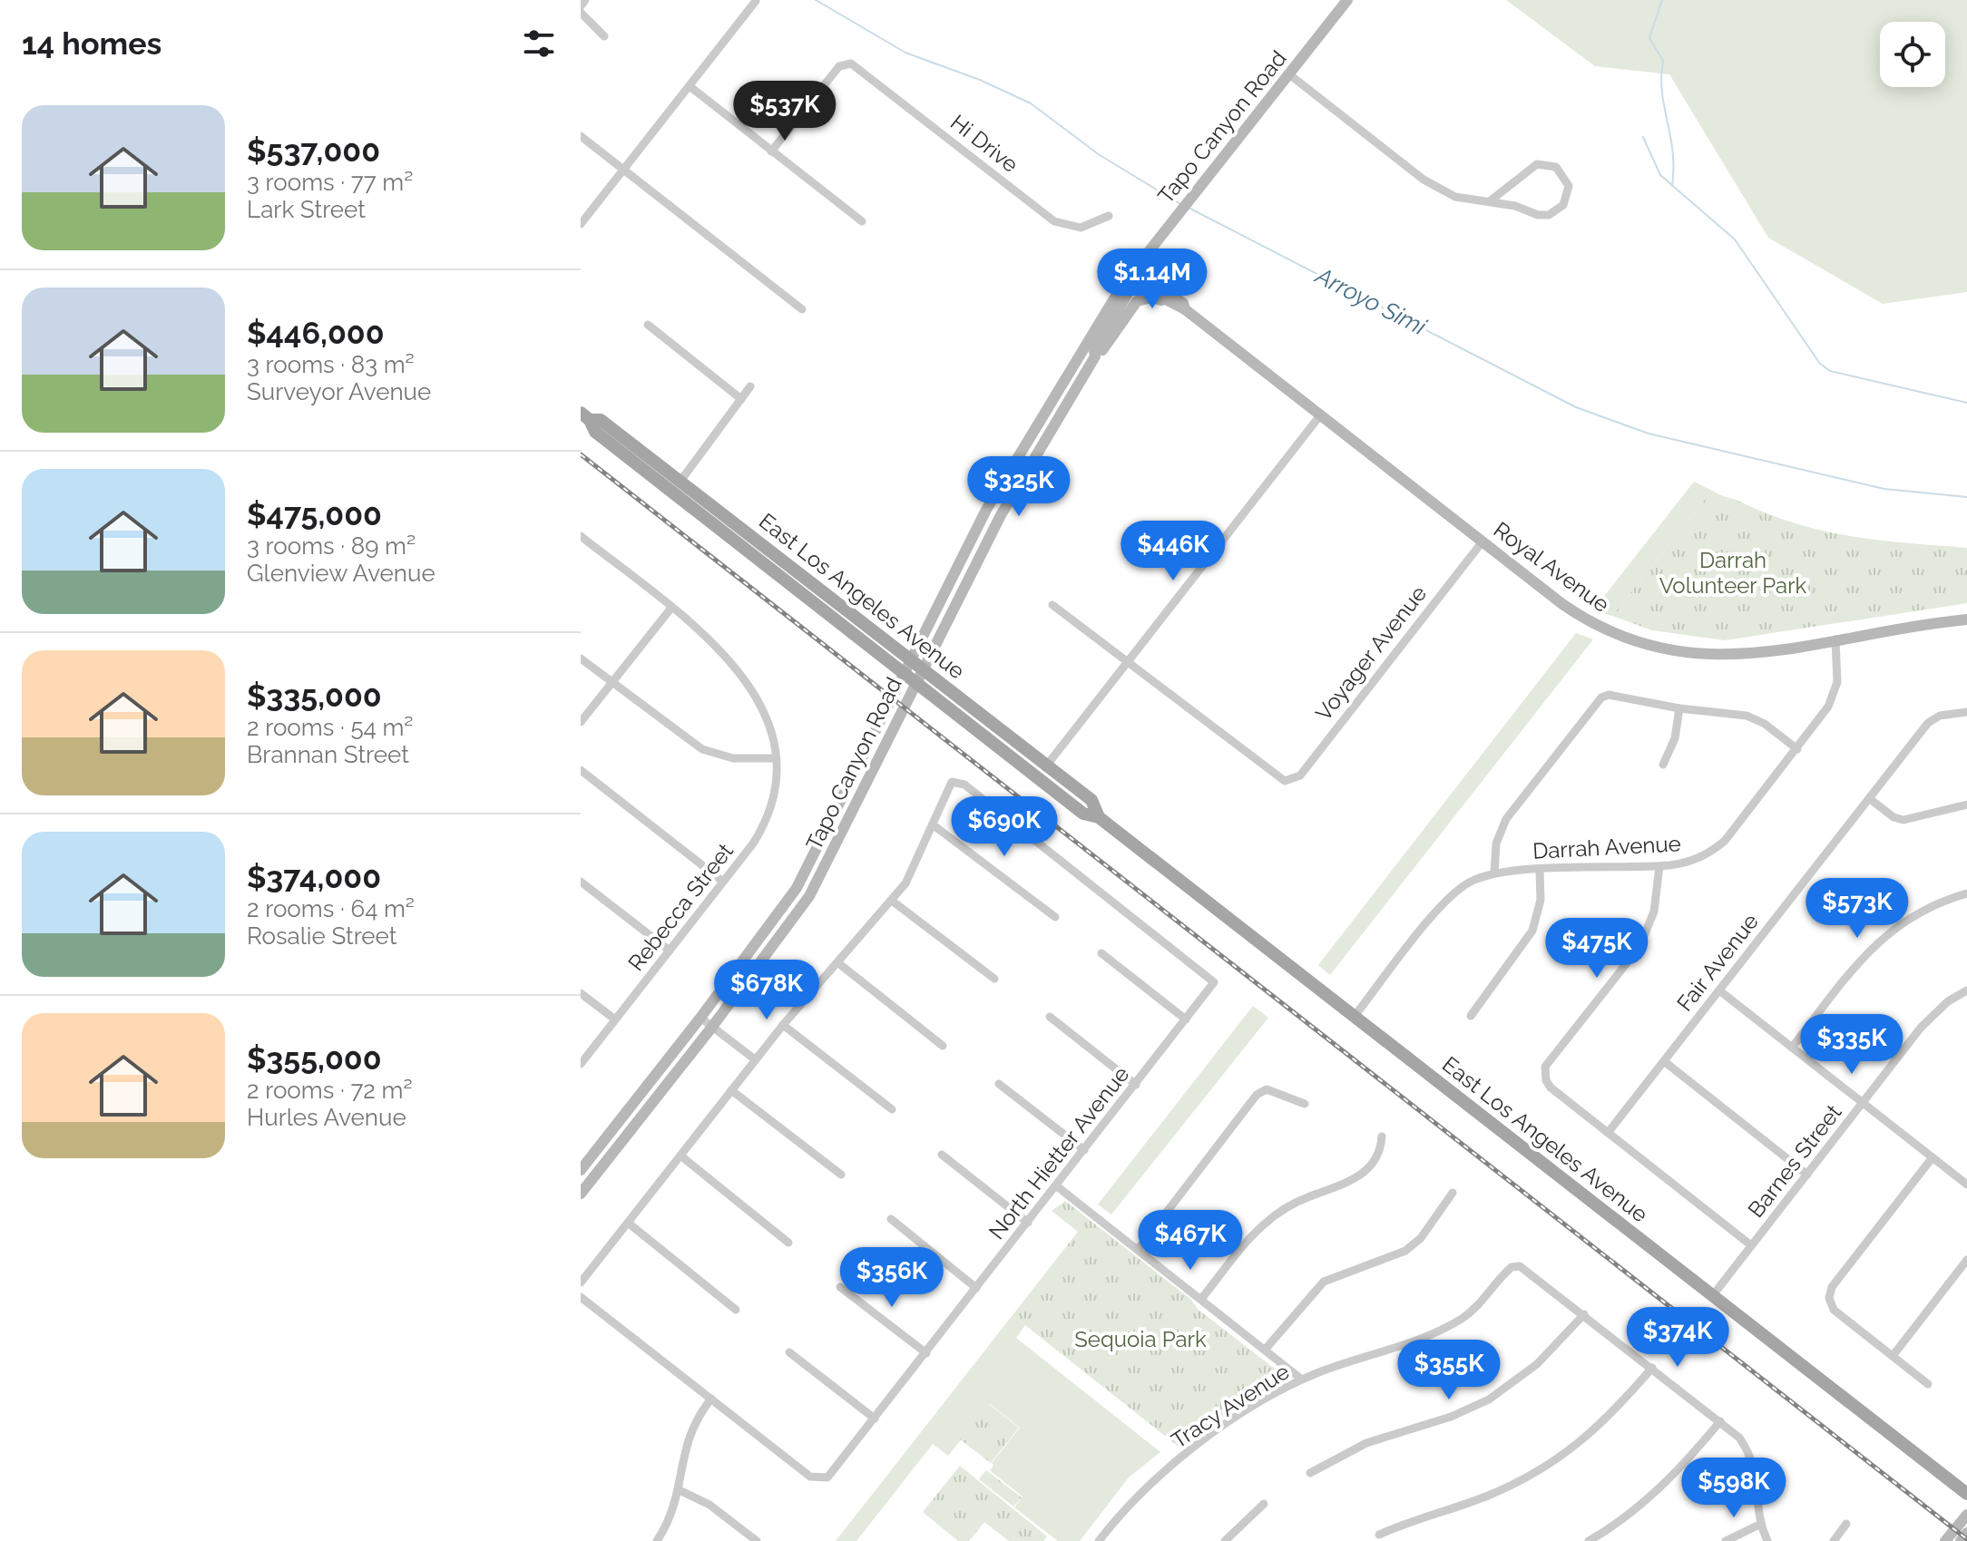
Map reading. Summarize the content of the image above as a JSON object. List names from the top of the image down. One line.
{"streets":{"main road":["Tapo Canyon Road","Royal Avenue","East Los Angeles Avenue"],"street":["Hi Drive","Voyager Avenue","Darrah Avenue","Rebecca Street","Fair Avenue","North Hietter Avenue","Barnes Street","Tracy Avenue"]},"crossings":[["Tapo Canyon Road","Royal Avenue"],["Tapo Canyon Road","East Los Angeles Avenue"],["Royal Avenue","Voyager Avenue"],["Royal Avenue","Darrah Avenue"],["East Los Angeles Avenue","Darrah Avenue"],["East Los Angeles Avenue","Barnes Street"]],"water":["Arroyo Simi"],"parks":["Darrah Volunteer Park","Sequoia Park"],"page":{"heading":"14 homes","price":["$537K","$1.14M","$325K","$446K","$690K","$573K","$475K","$678K","$335K","$467K","$356K","$374K","$355K","$598K"],"list":[{"name":"$537,000","note":"3 rooms · 77 m² · Lark Street"},{"name":"$446,000","note":"3 rooms · 83 m² · Surveyor Avenue"},{"name":"$475,000","note":"3 rooms · 89 m² · Glenview Avenue"},{"name":"$335,000","note":"2 rooms · 54 m² · Brannan Street"},{"name":"$374,000","note":"2 rooms · 64 m² · Rosalie Street"},{"name":"$355,000","note":"2 rooms · 72 m² · Hurles Avenue"}]}}
